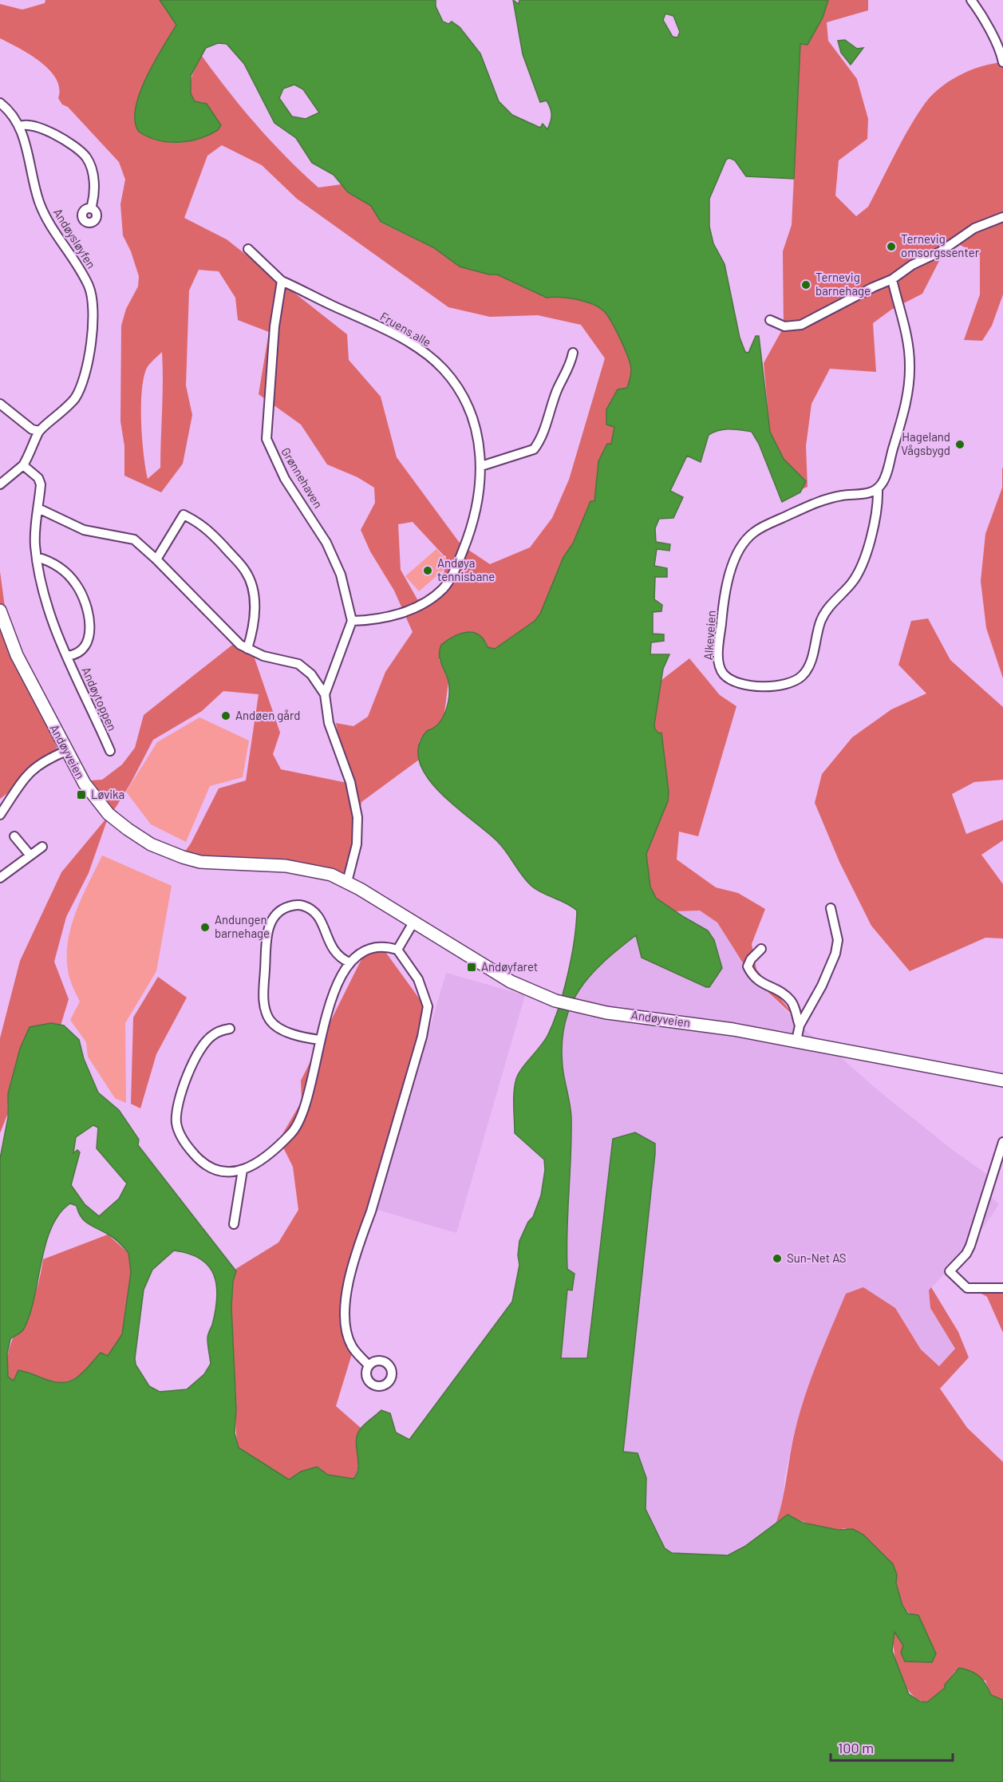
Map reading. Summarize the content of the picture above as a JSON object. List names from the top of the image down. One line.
{"streets":{"street":["Andøysløyfen","Fruens alle","Grønnehaven","Alkeveien","Andøytoppen","Andøyveien"]},"crossings":[["Fruens alle","Grønnehaven"]],"places":{"other":["Ternevig omsorgssenter","Ternevig barnehage","Hageland Vågsbygd","Andøya tennisbane","Andøen gård","Andungen barnehage","Sun-Net AS"],"transit":["Løvika","Andøyfaret"]},"scale_bar":"100 m"}
